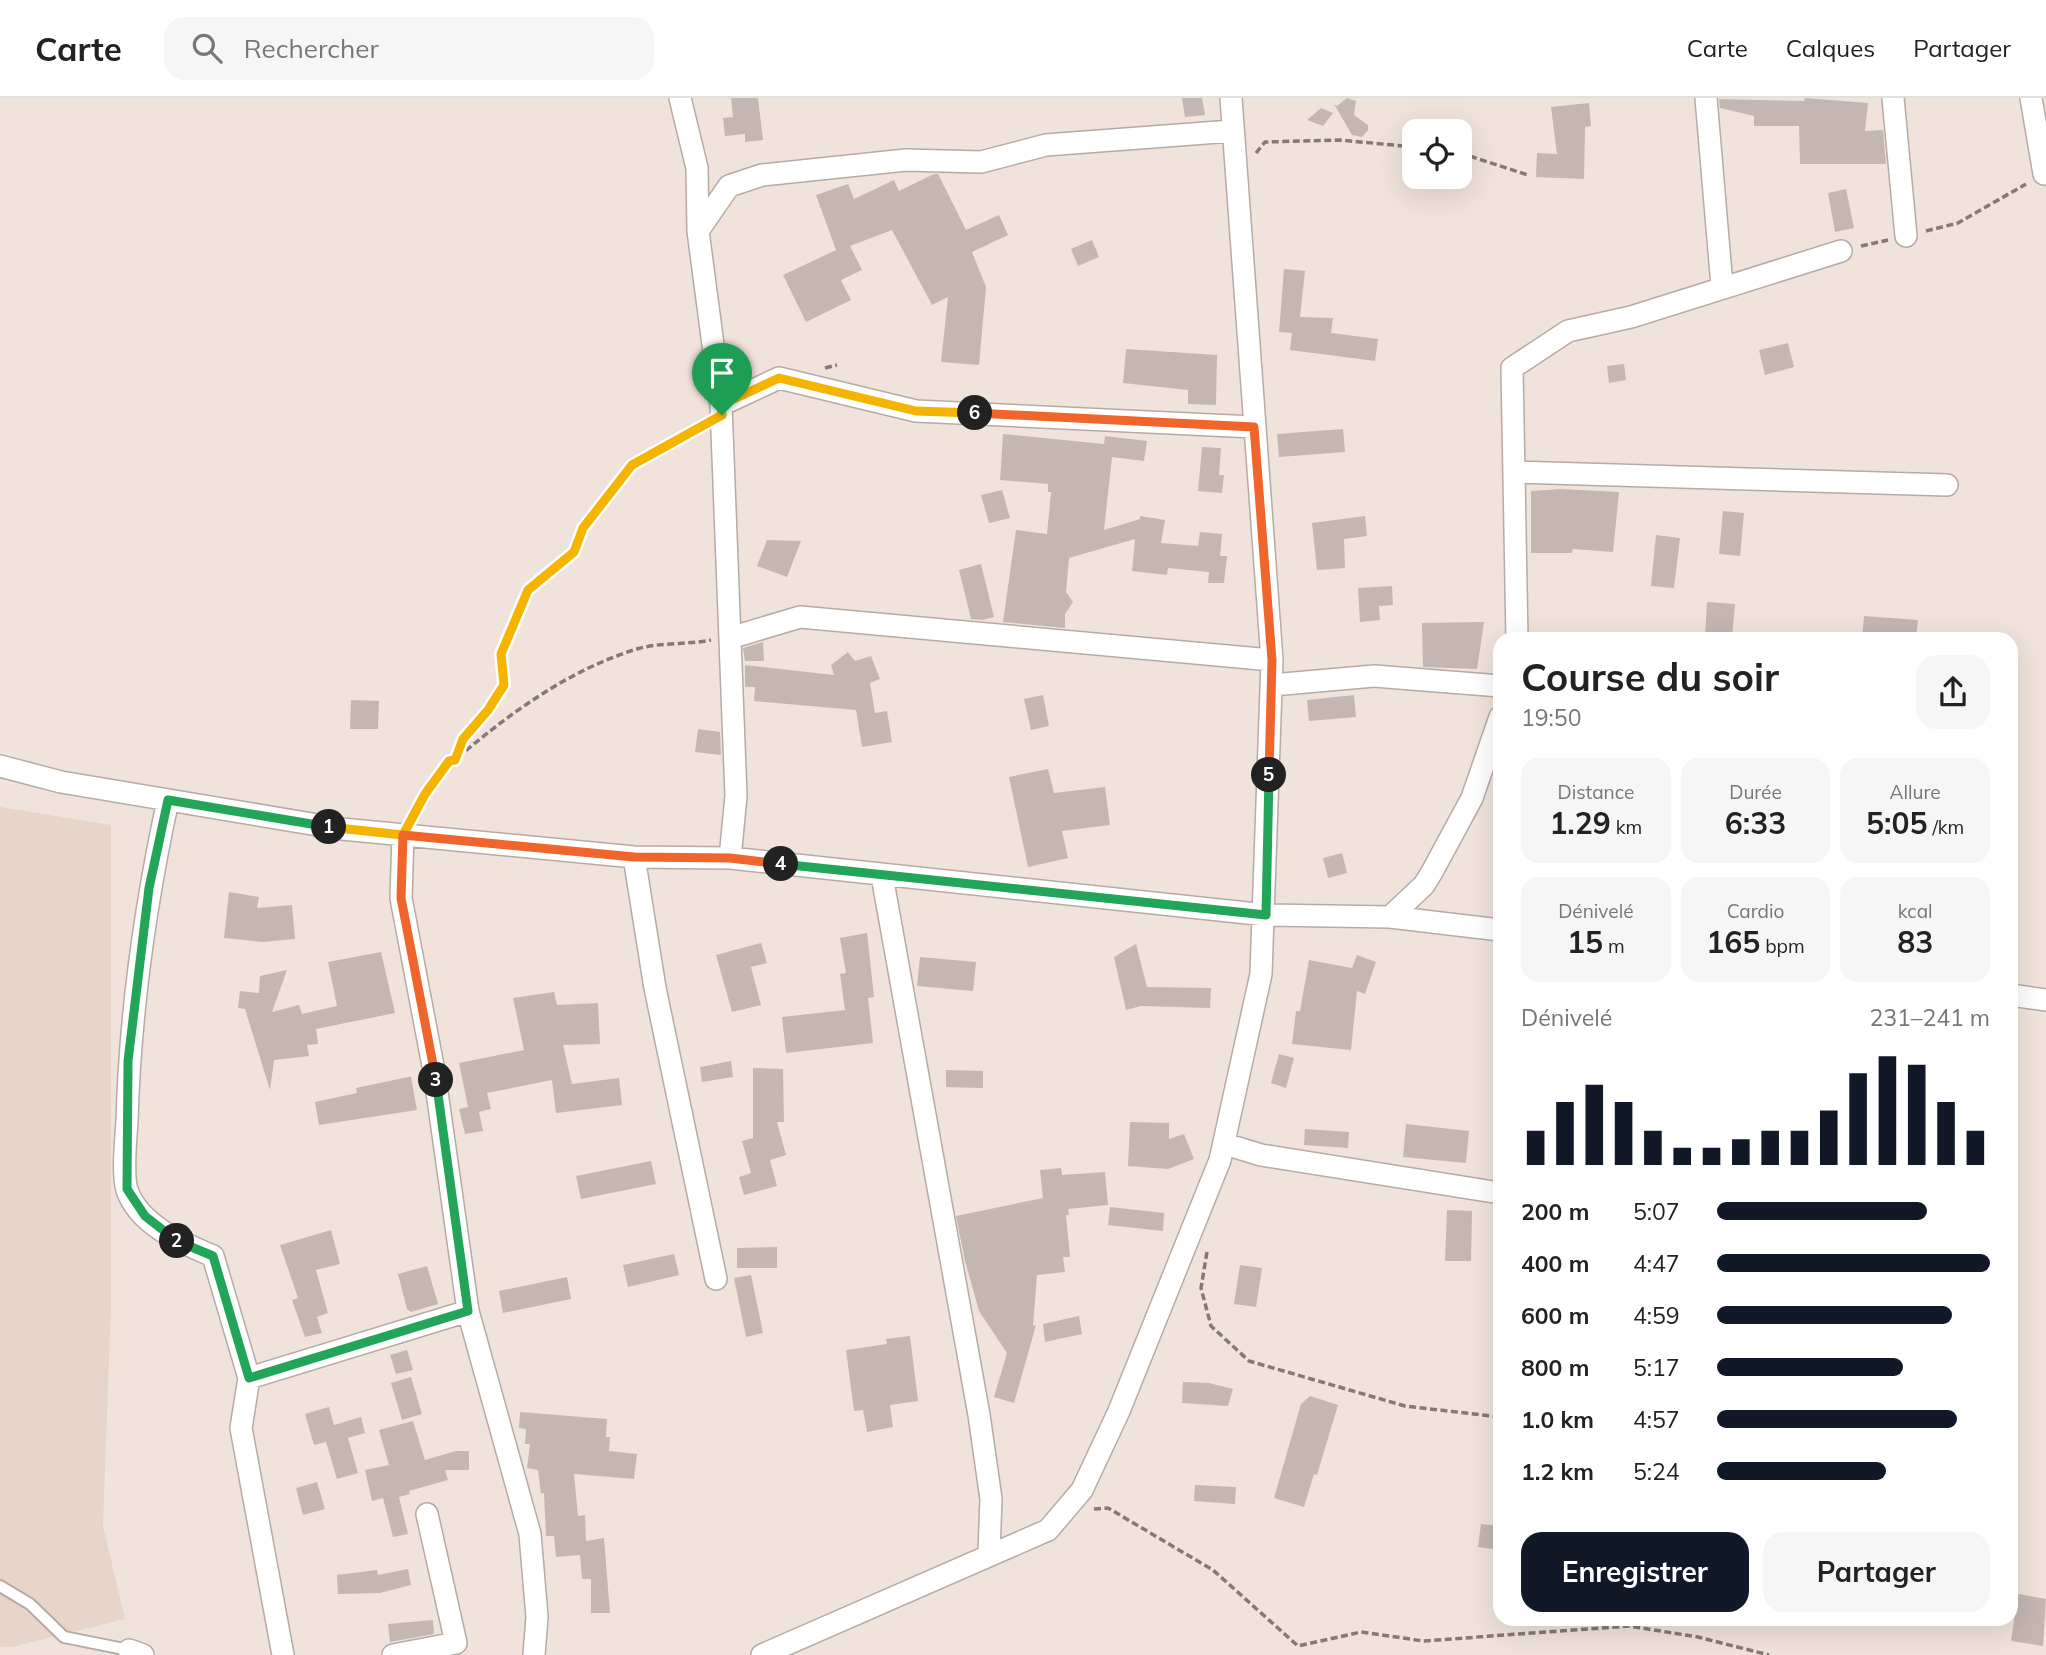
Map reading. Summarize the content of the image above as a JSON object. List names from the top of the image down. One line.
{"page":{"header":"Carte","search":"Rechercher","nav":["Carte","Calques","Partager"],"pins":["6","5","1","4","3","2"],"heading":["Course du soir","19:50"],"stats":[["Distance","1.29 km"],["Durée","6:33"],["Allure","5:05 /km"],["Dénivelé","15 m"],["Cardio","165 bpm"],["kcal","83"]],"chart":["Dénivelé","231–241 m"],"list":[{"name":"200 m","note":"5:07"},{"name":"400 m","note":"4:47"},{"name":"600 m","note":"4:59"},{"name":"800 m","note":"5:17"},{"name":"1.0 km","note":"4:57"},{"name":"1.2 km","note":"5:24"}],"buttons":["Enregistrer","Partager"]}}
